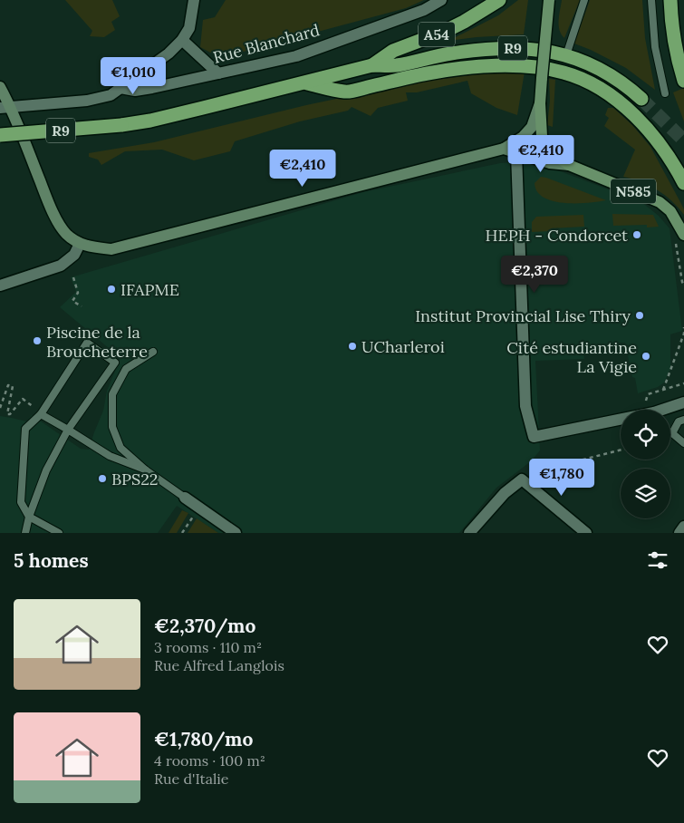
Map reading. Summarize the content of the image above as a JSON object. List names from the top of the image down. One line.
{"streets":{"highway":["A54","R9"],"main road":["N585"],"street":["Rue Blanchard"]},"crossings":[["A54","R9"]],"places":["HEPH - Condorcet","IFAPME","Institut Provincial Lise Thiry","Piscine de la Broucheterre","UCharleroi","Cité estudiantine La Vigie","BPS22"],"page":{"price":["€1,010","€2,410","€2,410","€2,370","€1,780"],"heading":"5 homes","list":[{"name":"€2,370/mo","note":"3 rooms · 110 m² · Rue Alfred Langlois"},{"name":"€1,780/mo","note":"4 rooms · 100 m² · Rue d'Italie"}]}}
